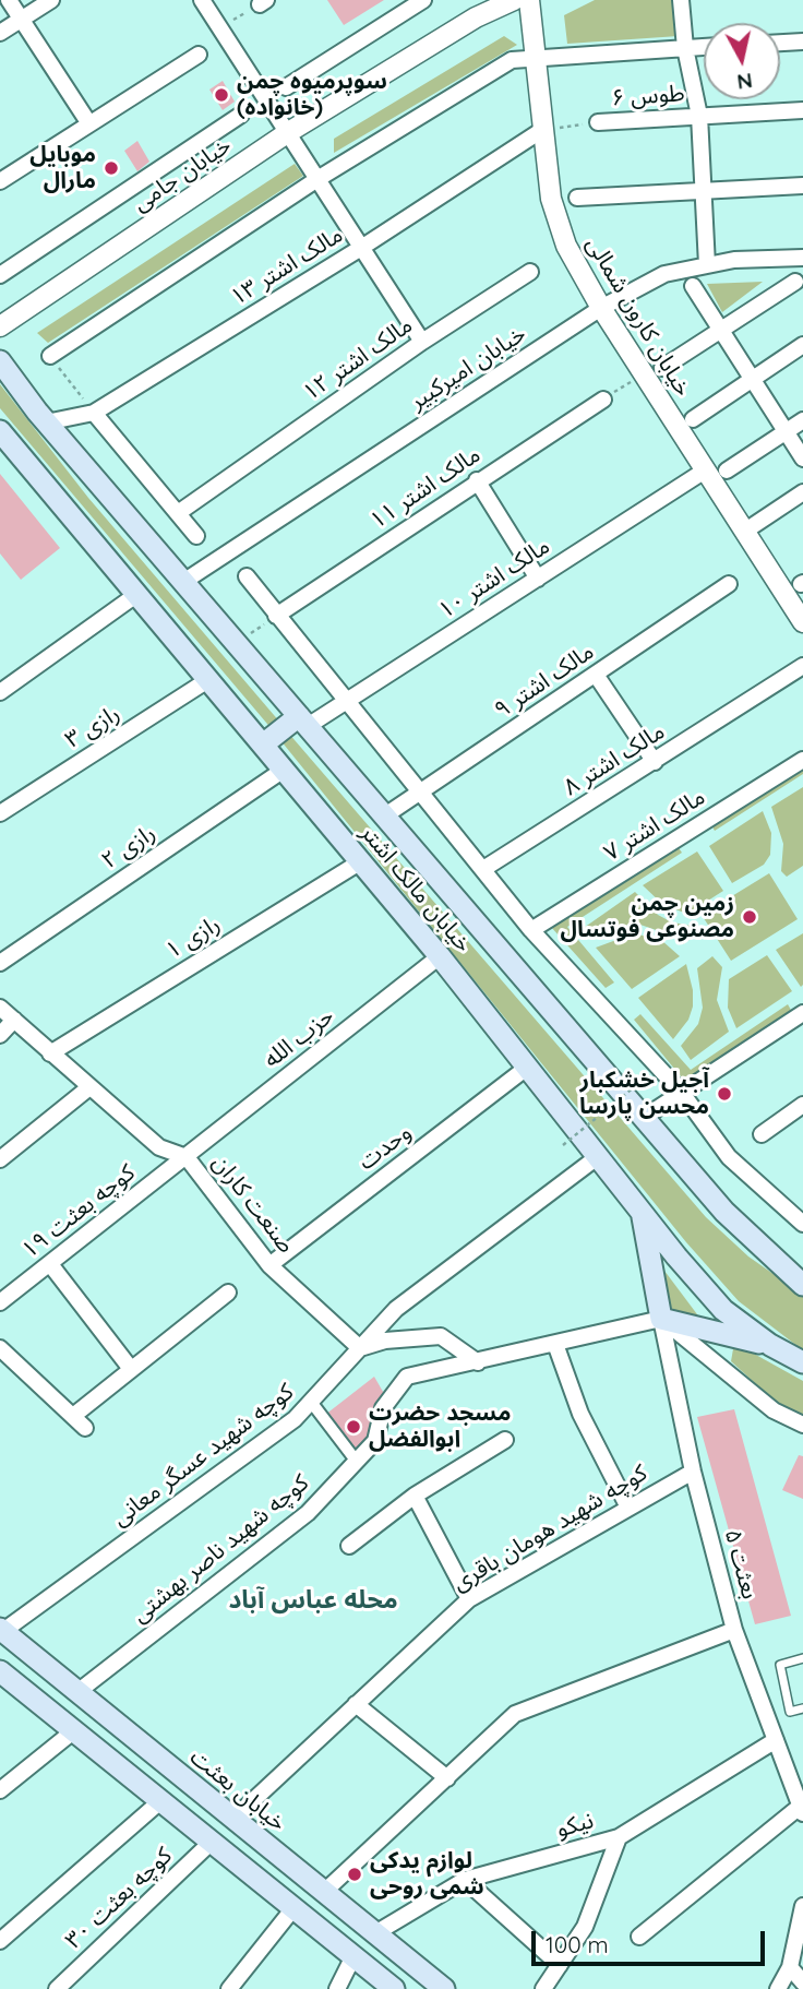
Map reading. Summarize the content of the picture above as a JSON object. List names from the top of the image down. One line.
{"streets":{"main road":["خیابان مالک اشتر","خیابان بعثت"],"street":["طوس ۶","خیابان جامی","مالک اشتر ۱۳","خیابان کارون شمالی","مالک اشتر ۱۲","خیابان امیرکبیر","مالک اشتر ۱۱","مالک اشتر ۱۰","مالک اشتر ۹","رازی ۳","مالک اشتر ۸","مالک اشتر ۷","رازی ۲","رازی ۱","حزب الله","وحدت","صنعت کاران","کوچه بعثت ۱۹","کوچه شهید عسگر معانی","کوچه شهید هومان باقری","کوچه شهید ناصر بهشتی","بعثت ۵","نیکو","کوچه بعثت ۳۰"]},"crossings":[["طوس ۶","مالک اشتر ۱۳"],["طوس ۶","خیابان کارون شمالی"],["مالک اشتر ۱۳","خیابان کارون شمالی"],["مالک اشتر ۱۳","خیابان مالک اشتر"],["خیابان کارون شمالی","خیابان امیرکبیر"],["خیابان کارون شمالی","مالک اشتر ۱۰"],["خیابان امیرکبیر","خیابان مالک اشتر"],["مالک اشتر ۱۰","خیابان مالک اشتر"],["مالک اشتر ۹","خیابان مالک اشتر"],["رازی ۳","خیابان مالک اشتر"],["رازی ۲","خیابان مالک اشتر"],["خیابان مالک اشتر","رازی ۱"],["خیابان مالک اشتر","حزب الله"],["خیابان مالک اشتر","وحدت"],["خیابان مالک اشتر","کوچه شهید عسگر معانی"],["رازی ۱","صنعت کاران"],["حزب الله","صنعت کاران"],["حزب الله","کوچه بعثت ۱۹"],["وحدت","صنعت کاران"],["صنعت کاران","کوچه بعثت ۱۹"],["صنعت کاران","کوچه شهید عسگر معانی"],["کوچه شهید عسگر معانی","خیابان بعثت"],["کوچه شهید هومان باقری","بعثت ۵"],["کوچه شهید هومان باقری","خیابان بعثت"],["کوچه شهید ناصر بهشتی","بعثت ۵"],["کوچه شهید ناصر بهشتی","خیابان بعثت"],["بعثت ۵","نیکو"],["خیابان بعثت","نیکو"]],"districts":["محله عباس آباد"],"places":["سوپرمیوه چمن (خانواده)","موبایل مارال","زمین چمن مصنوعی فوتسال","آجیل خشکبار محسن پارسا","مسجد حضرت ابوالفضل","لوازم یدکی شمی روحی"],"scale_bar":"100 m","north":"bottom"}
